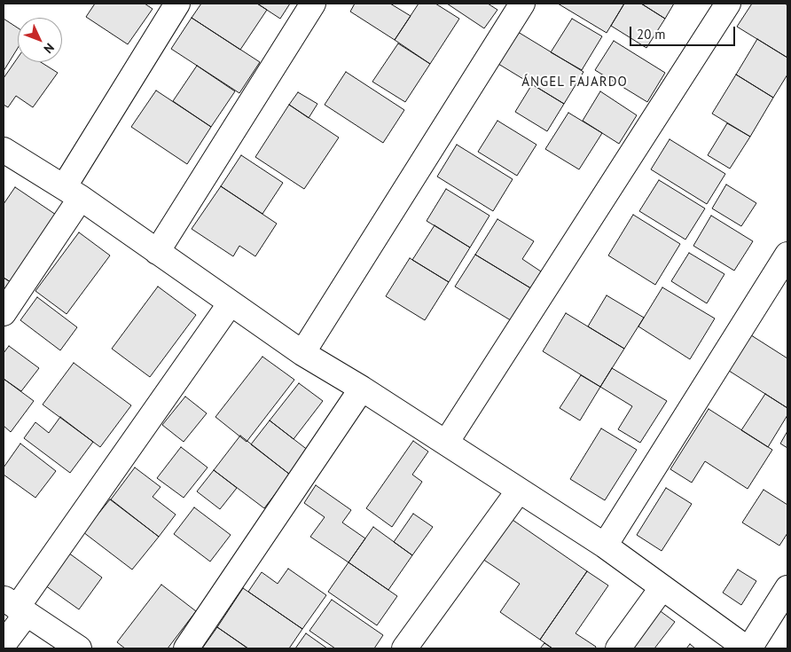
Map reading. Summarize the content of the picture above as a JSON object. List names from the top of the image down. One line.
{"districts":["ÁNGEL FAJARDO"],"scale_bar":"20 m","north":"bottom right"}
